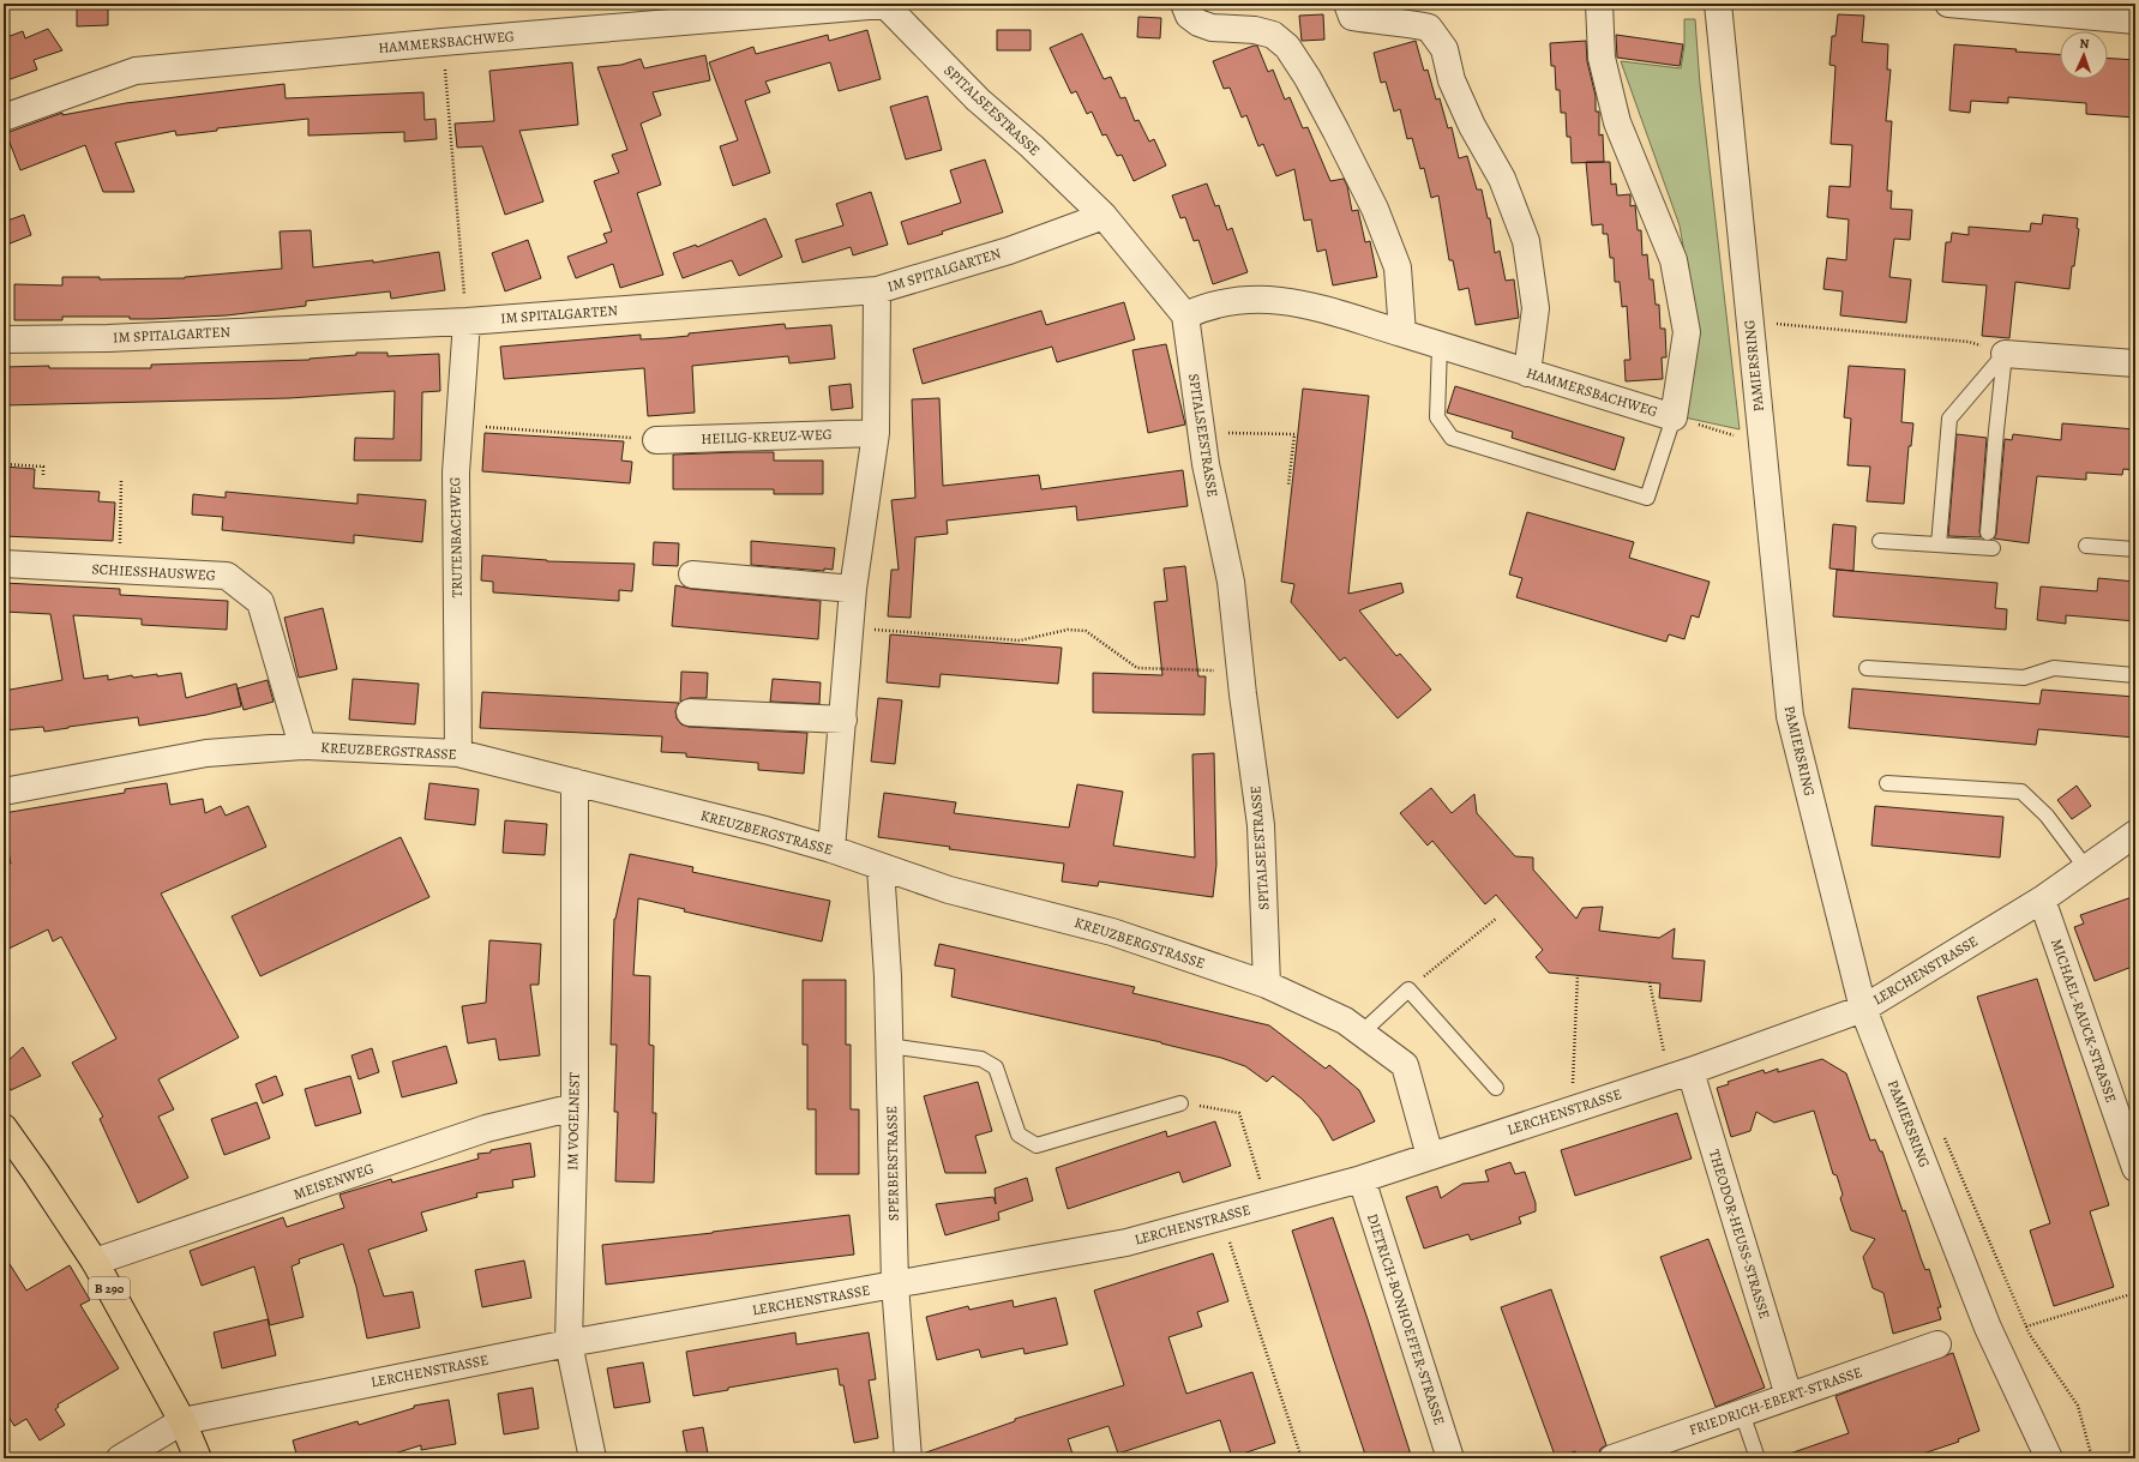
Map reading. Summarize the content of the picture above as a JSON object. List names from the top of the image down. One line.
{"streets":{"main road":["B 290"],"street":["HAMMERSBACHWEG","SPITALSEESTRASSE","IM SPITALGARTEN","PAMIERSRING","HEILIG-KREUZ-WEG","TRUTENBACHWEG","SCHIESSHAUSWEG","KREUZBERGSTRASSE","LERCHENSTRASSE","MICHAEL-RAUCK-STRASSE","IM VOGELNEST","SPERBERSTRASSE","MEISENWEG","THEODOR-HEUSS-STRASSE","DIETRICH-BONHOEFFER-STRASSE","FRIEDRICH-EBERT-STRASSE"]},"crossings":[["HAMMERSBACHWEG","SPITALSEESTRASSE"],["SPITALSEESTRASSE","IM SPITALGARTEN"],["SPITALSEESTRASSE","KREUZBERGSTRASSE"],["IM SPITALGARTEN","TRUTENBACHWEG"],["PAMIERSRING","LERCHENSTRASSE"],["TRUTENBACHWEG","KREUZBERGSTRASSE"],["SCHIESSHAUSWEG","KREUZBERGSTRASSE"],["KREUZBERGSTRASSE","LERCHENSTRASSE"],["KREUZBERGSTRASSE","IM VOGELNEST"],["KREUZBERGSTRASSE","SPERBERSTRASSE"],["LERCHENSTRASSE","MICHAEL-RAUCK-STRASSE"],["LERCHENSTRASSE","IM VOGELNEST"],["LERCHENSTRASSE","SPERBERSTRASSE"],["LERCHENSTRASSE","THEODOR-HEUSS-STRASSE"],["LERCHENSTRASSE","B 290"],["LERCHENSTRASSE","DIETRICH-BONHOEFFER-STRASSE"],["IM VOGELNEST","MEISENWEG"],["MEISENWEG","B 290"],["THEODOR-HEUSS-STRASSE","FRIEDRICH-EBERT-STRASSE"]],"north":"top"}
